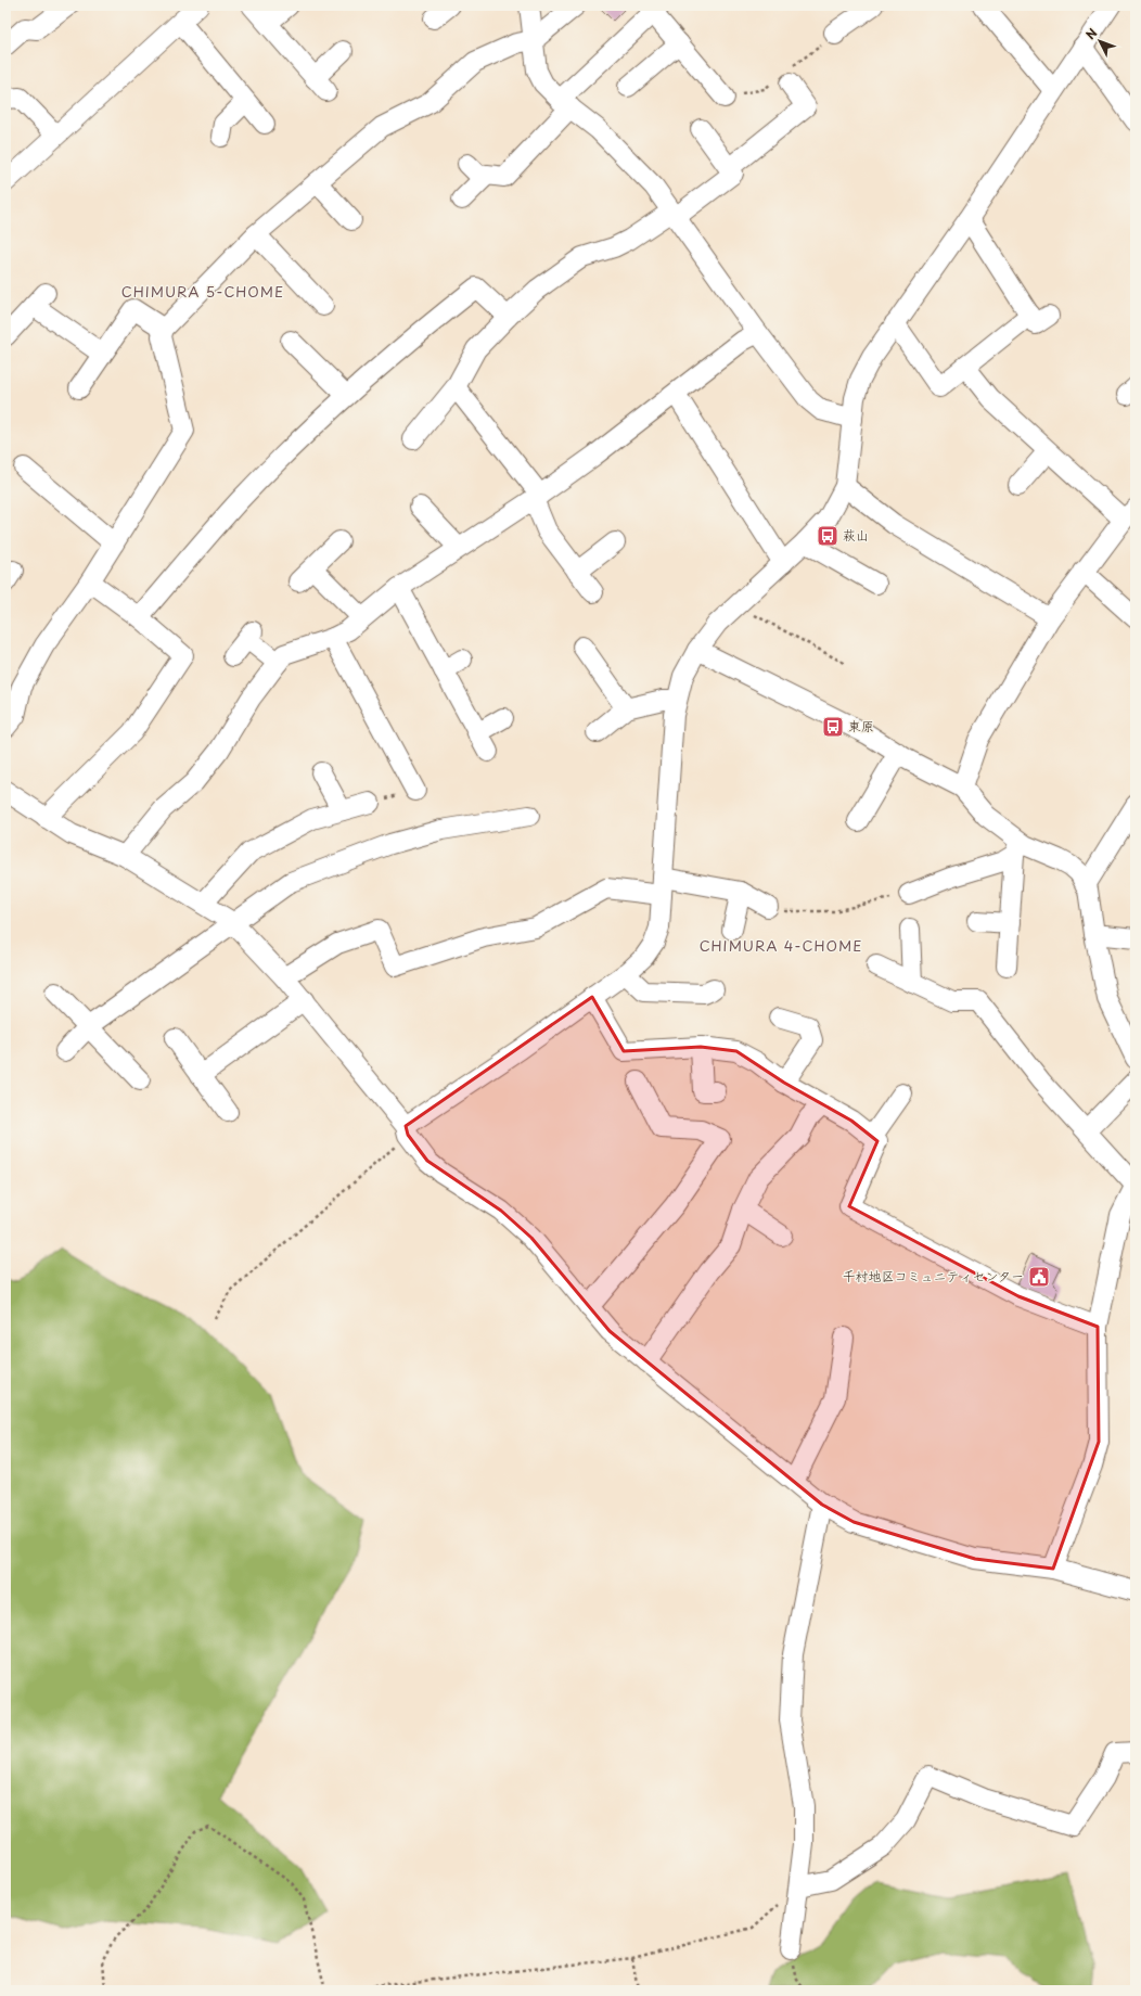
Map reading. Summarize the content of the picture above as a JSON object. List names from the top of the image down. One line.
{"districts":["CHIMURA 5-CHOME","CHIMURA 4-CHOME"],"places":{"bus stop":["萩山","東原"],"public building":["千村地区コミュニティセンター"]},"north":"top left"}
